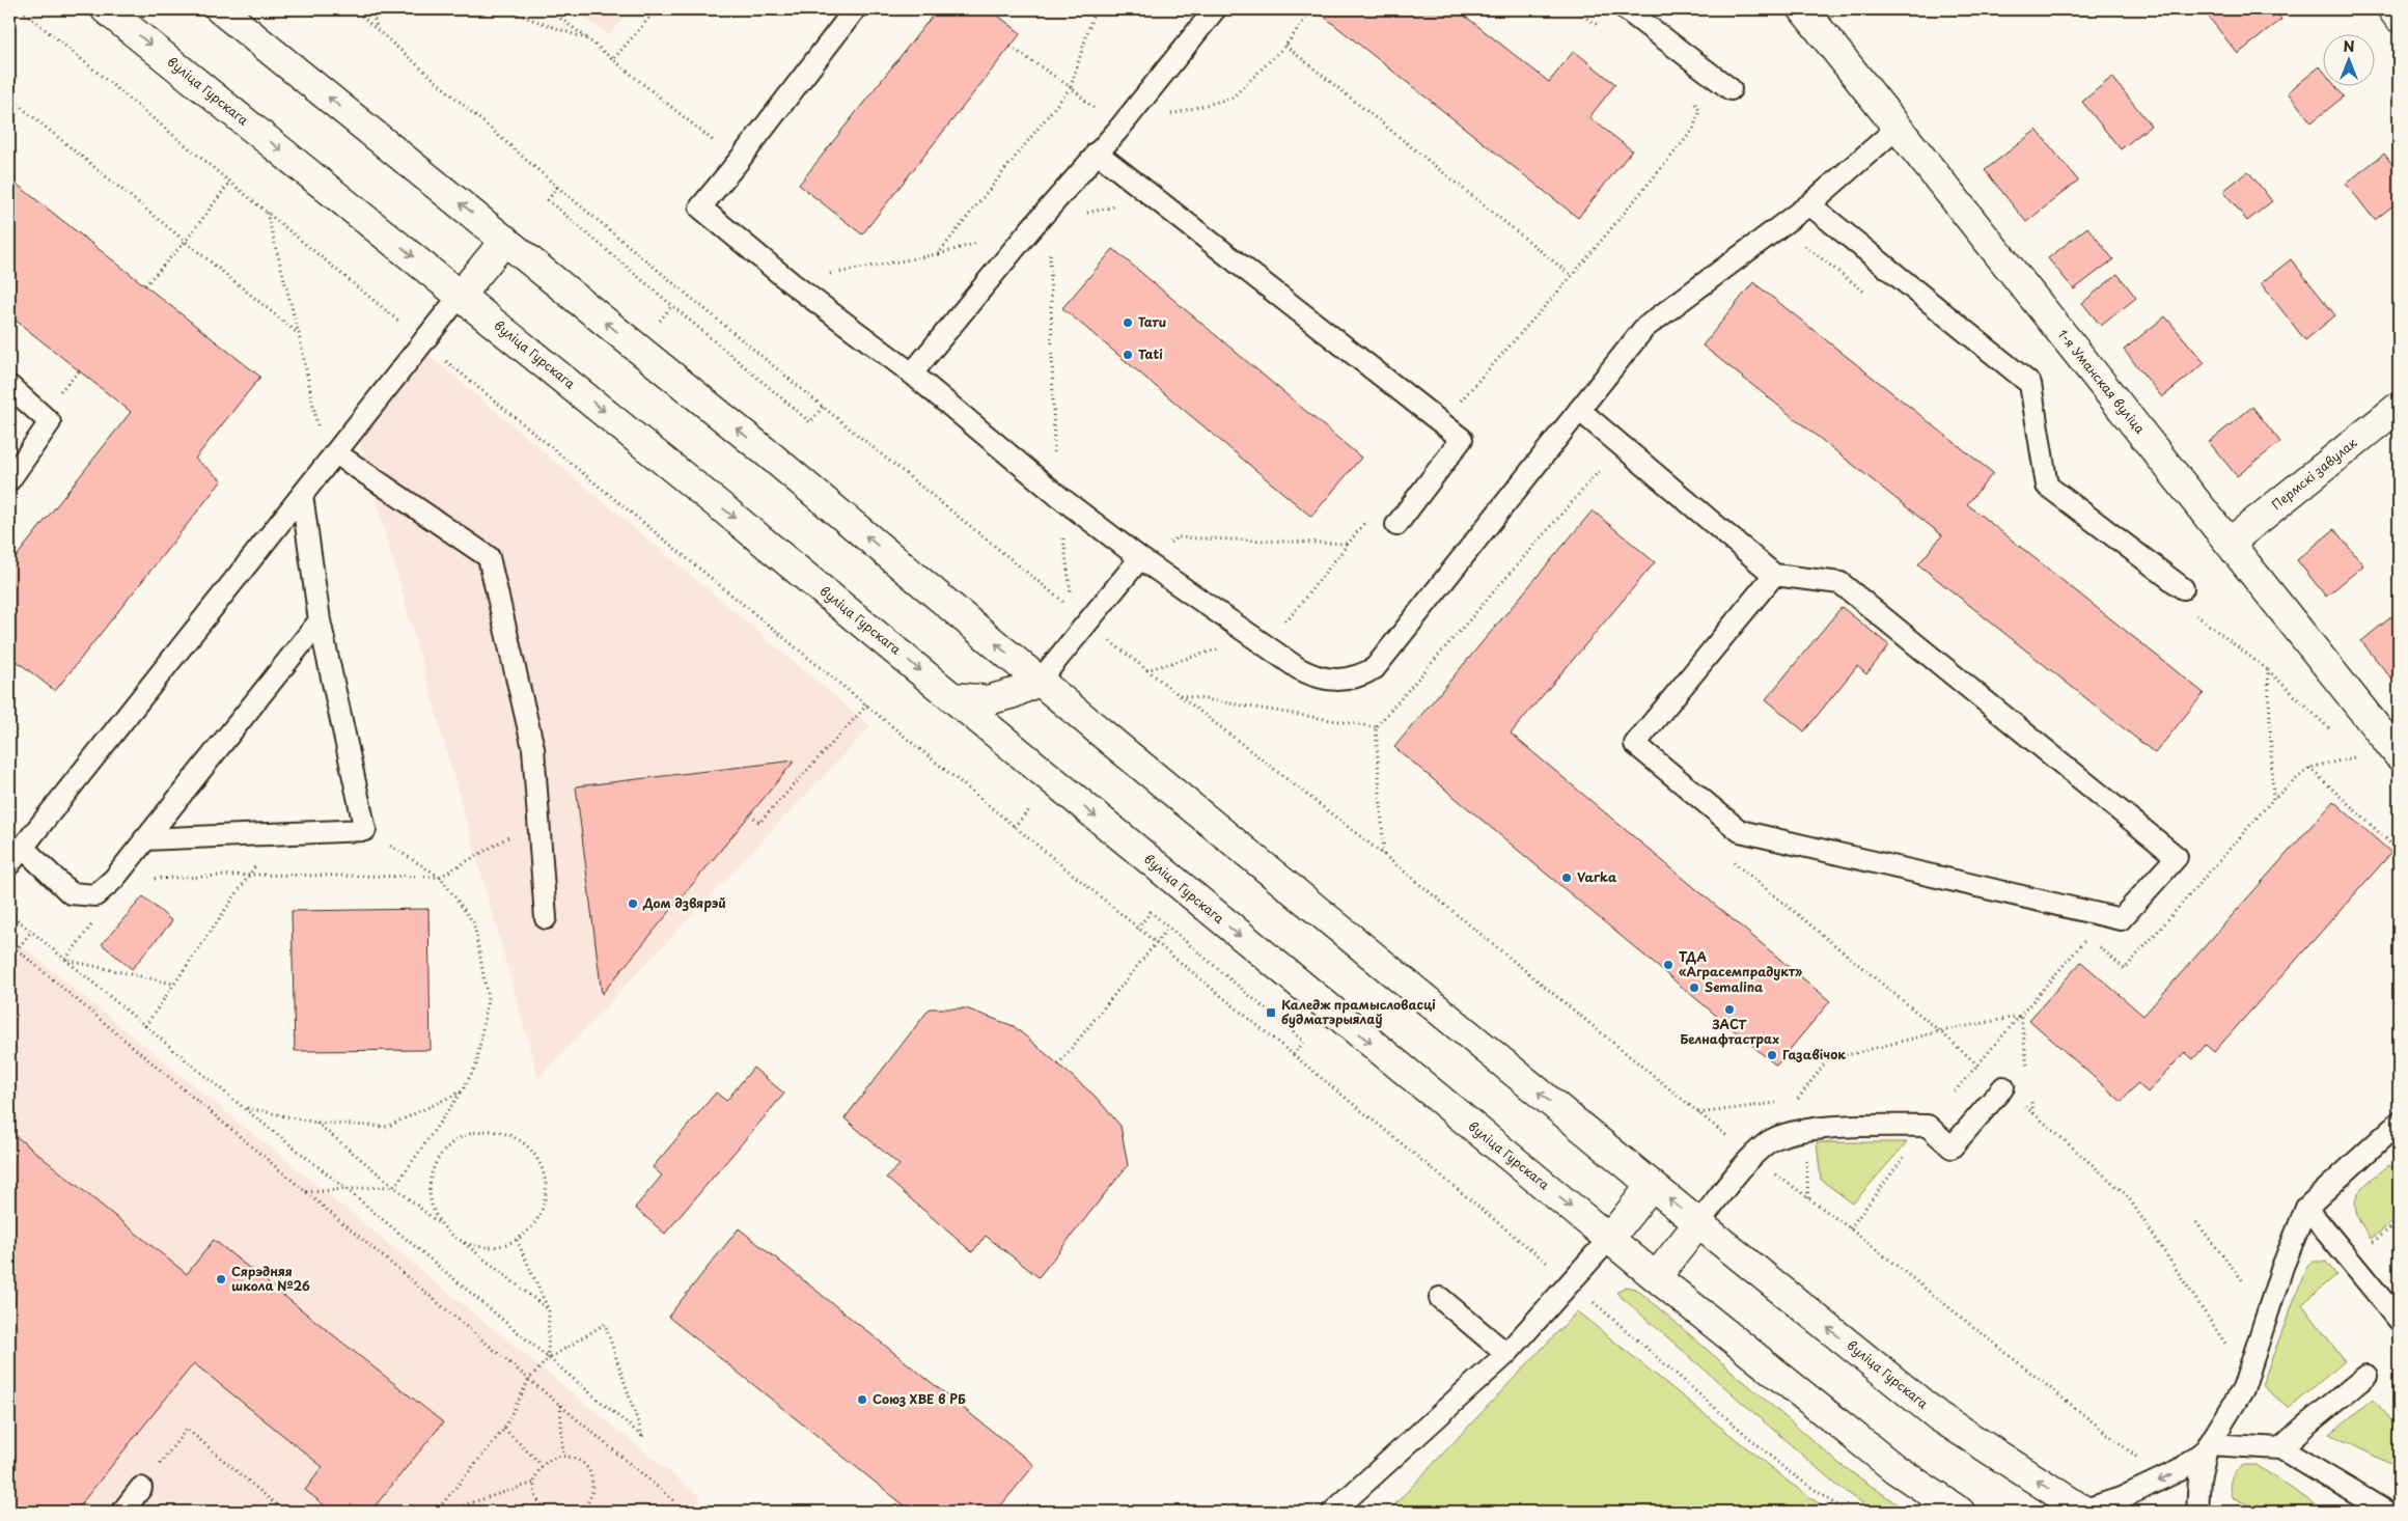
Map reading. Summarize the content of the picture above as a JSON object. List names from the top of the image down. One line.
{"streets":{"main road":["вуліца Гурскага","1-я Уманская вуліца","Пермскі завулак"]},"crossings":[["1-я Уманская вуліца","Пермскі завулак"]],"places":{"other":["Тати","Tati","Varka","Дом дзвярэй","ТДА «Аграсемпрадукт»","Semalina","ЗАСТ Белнафтастрах","Газавічок","Сярэдняя школа №26","Союз ХВЕ в РБ"],"transit":["Каледж прамысловасці будматэрыялаў"]},"north":"top"}
